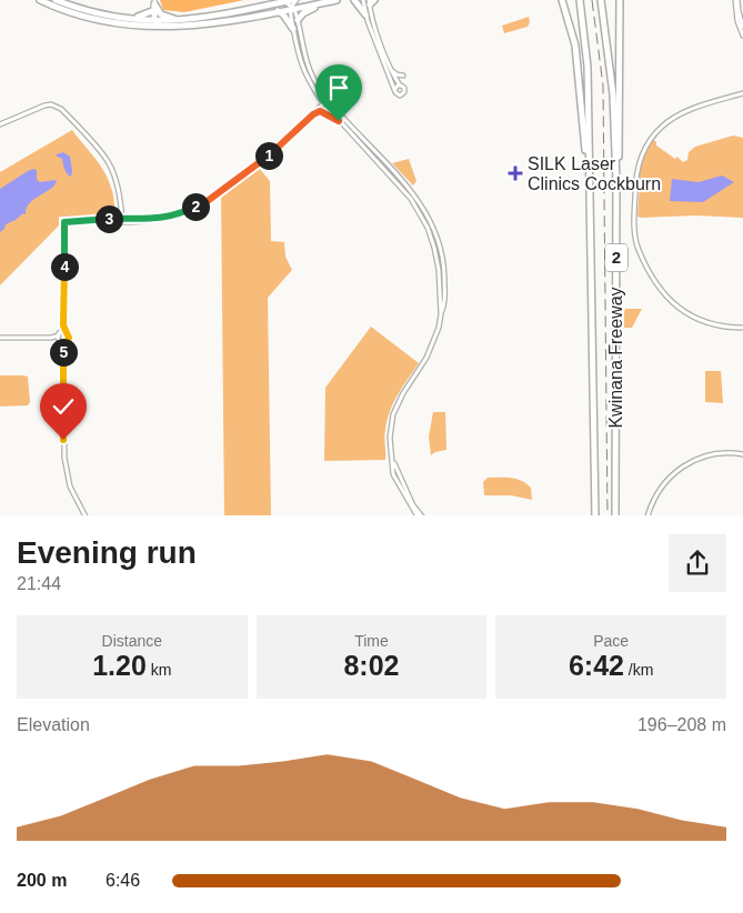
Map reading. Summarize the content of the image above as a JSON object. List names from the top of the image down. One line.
{"streets":{"highway":["2","Kwinana Freeway"]},"places":{"health":["SILK Laser Clinics Cockburn"]},"page":{"pins":["1","2","3","4","5"],"heading":["Evening run","21:44"],"stats":[["Distance","1.20 km"],["Time","8:02"],["Pace","6:42 /km"]],"chart":["Elevation","196–208 m"],"list":[{"name":"200 m","note":"6:46"}]}}
